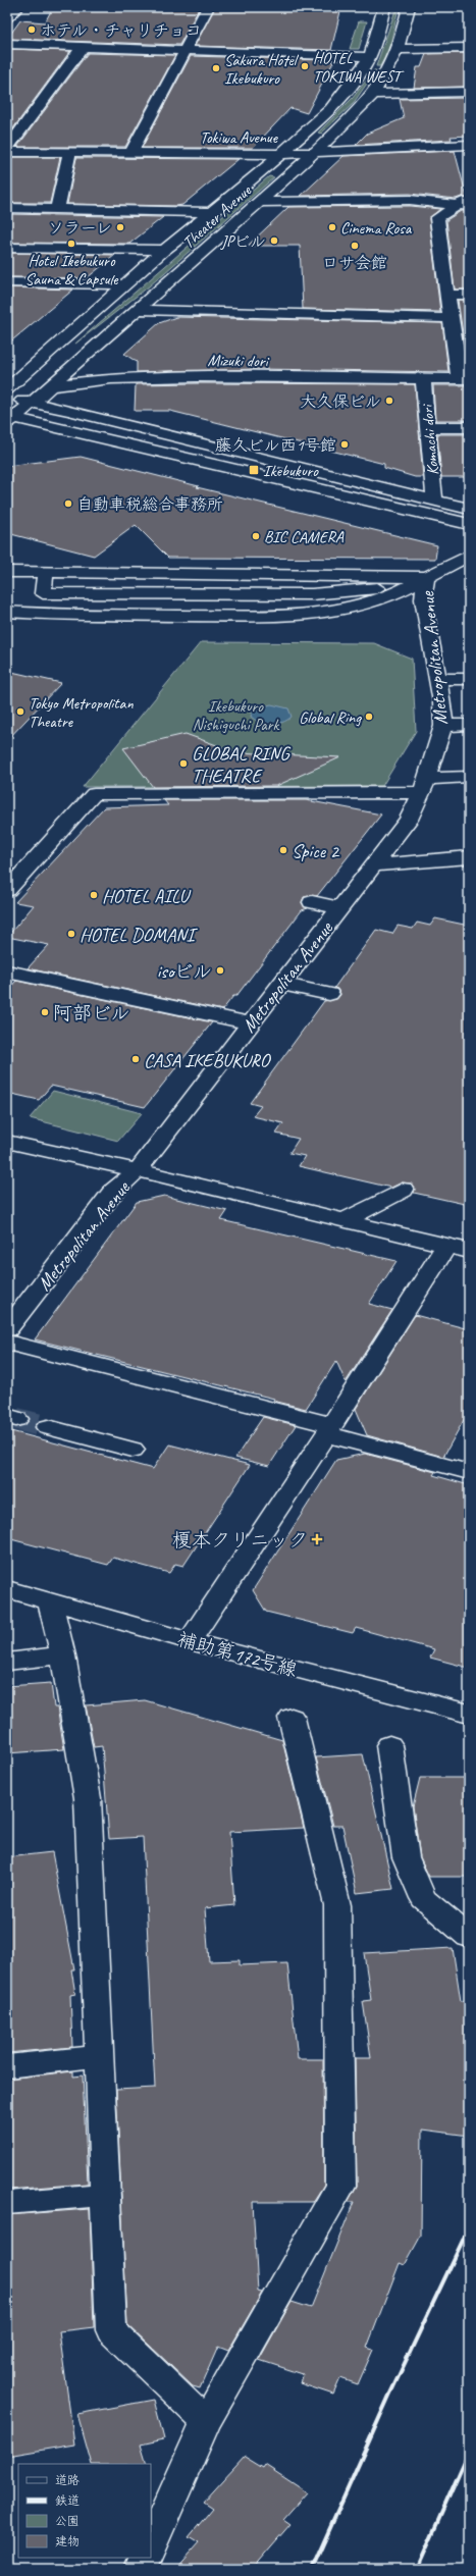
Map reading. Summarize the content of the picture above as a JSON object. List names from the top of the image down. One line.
{"streets":{"street":["Tokiwa Avenue","Theater Avenue","Mizuki dori","Komachi dori","Metropolitan Avenue","補助第172号線"]},"crossings":[["Tokiwa Avenue","Theater Avenue"],["Theater Avenue","Mizuki dori"],["Mizuki dori","Komachi dori"]],"parks":["Ikebukuro Nishiguchi Park"],"places":{"other":["ホテル・チャリチョコ","HOTEL TOKIWA WEST","Sakura Hotel Ikebukuro","ソラーレ","Cinema Rosa","JPビル","Hotel Ikebukuro Sauna & Capsule","ロサ会館","大久保ビル","藤久ビル西1号館","自動車税総合事務所","BIC CAMERA","Tokyo Metropolitan Theatre","Global Ring","GLOBAL RING THEATRE","Spice 2","HOTEL AILU","HOTEL DOMANI","isoビル","阿部ビル","CASA IKEBUKURO"],"transit":["Ikebukuro"],"health":["榎本クリニック"]},"legend":["道路","鉄道","公園","建物"]}
